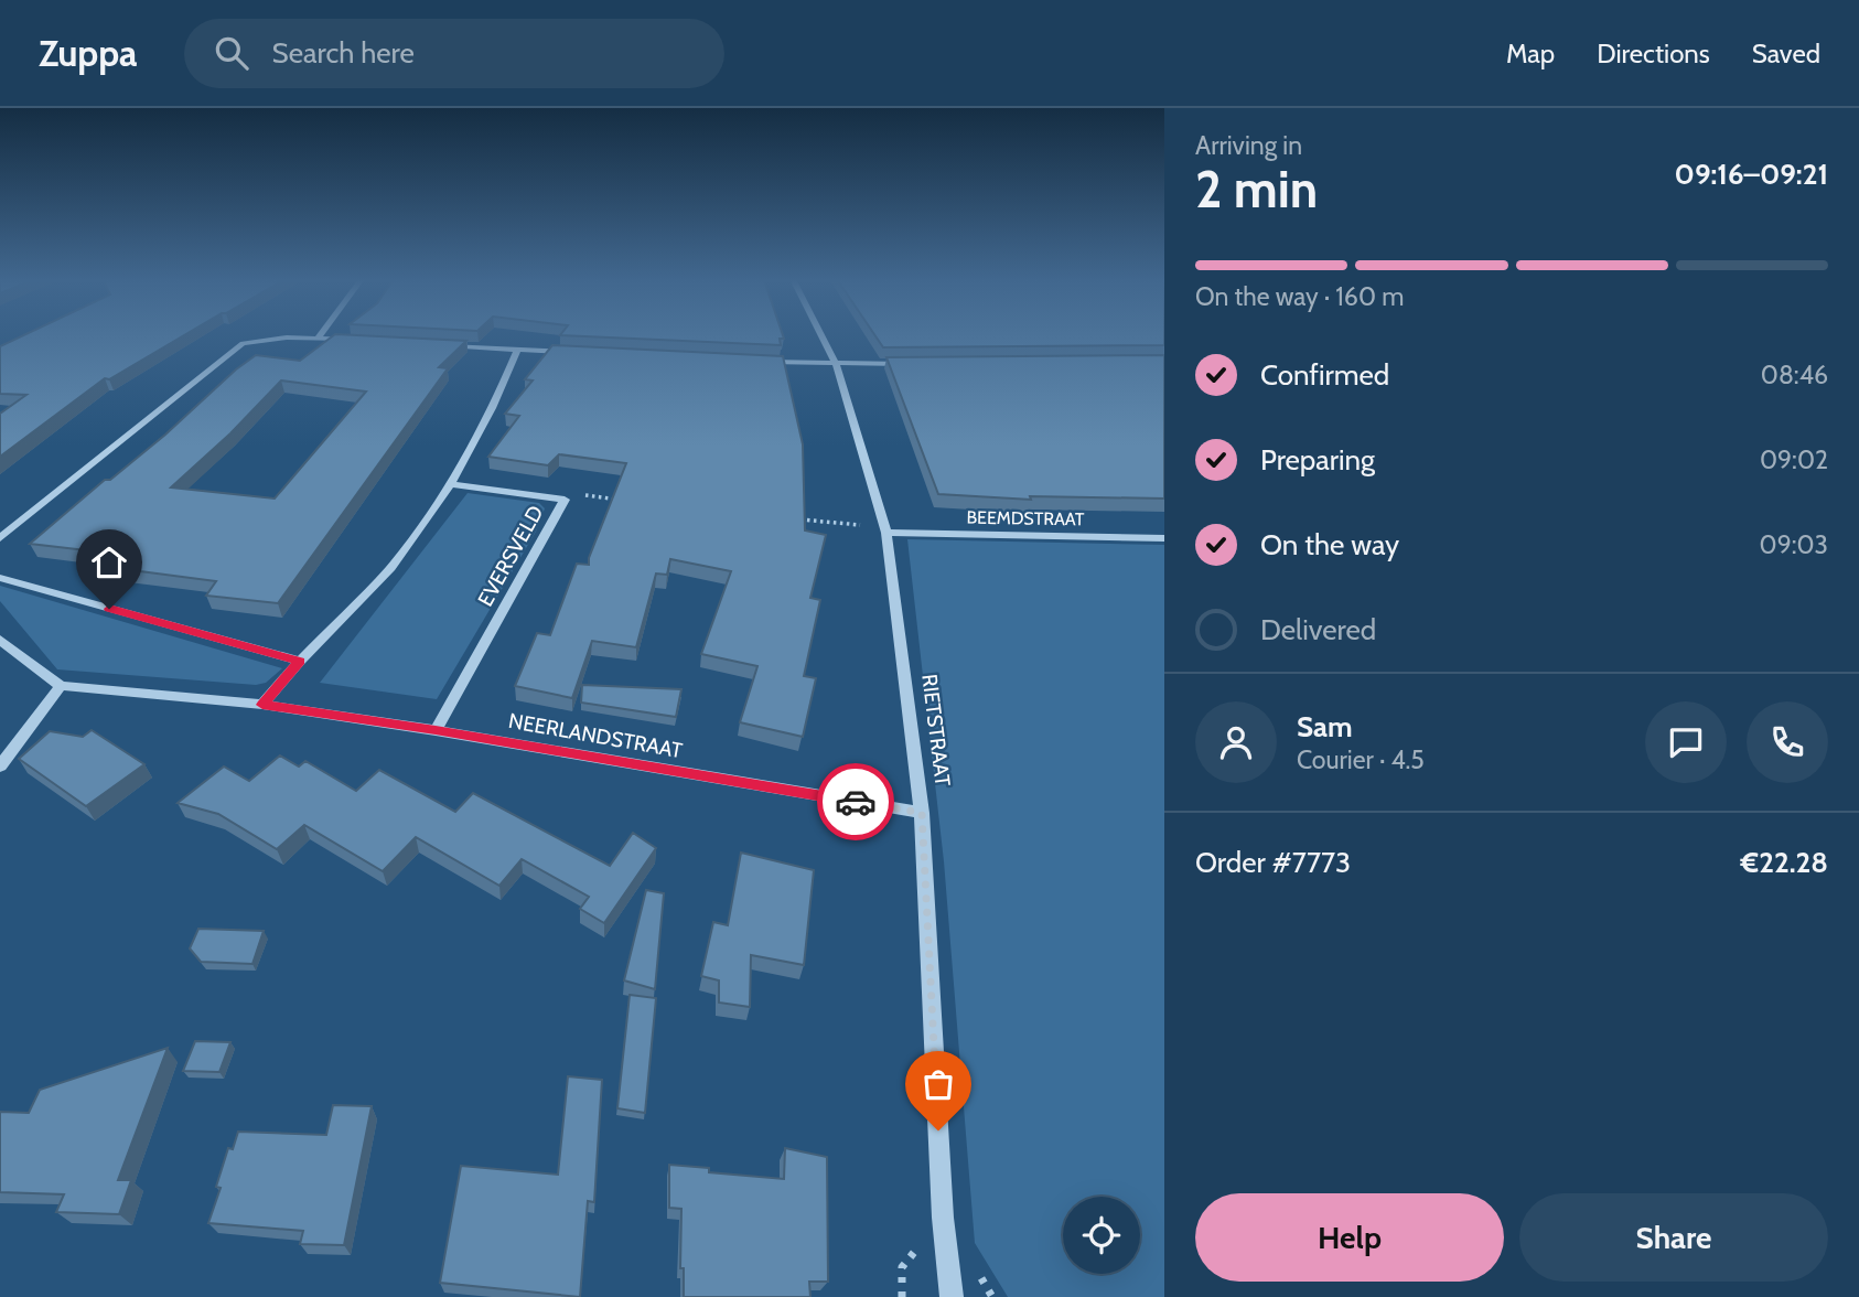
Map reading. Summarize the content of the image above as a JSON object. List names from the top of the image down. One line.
{"streets":{"street":["BEEMDSTRAAT","EVERSVELD","RIETSTRAAT","NEERLANDSTRAAT"]},"crossings":[["BEEMDSTRAAT","RIETSTRAAT"],["EVERSVELD","NEERLANDSTRAAT"],["RIETSTRAAT","NEERLANDSTRAAT"]],"page":{"header":"Zuppa","search":"Search here","nav":["Map","Directions","Saved"],"heading":["2 min","Arriving in","09:16–09:21"],"panel":["Sam","Courier · 4.5","Order #7773","€22.28"],"bar":"On the way · 160 m","list":[["Confirmed","08:46"],["Preparing","09:02"],["On the way","09:03"],"Delivered"],"buttons":["Help","Share"]}}
